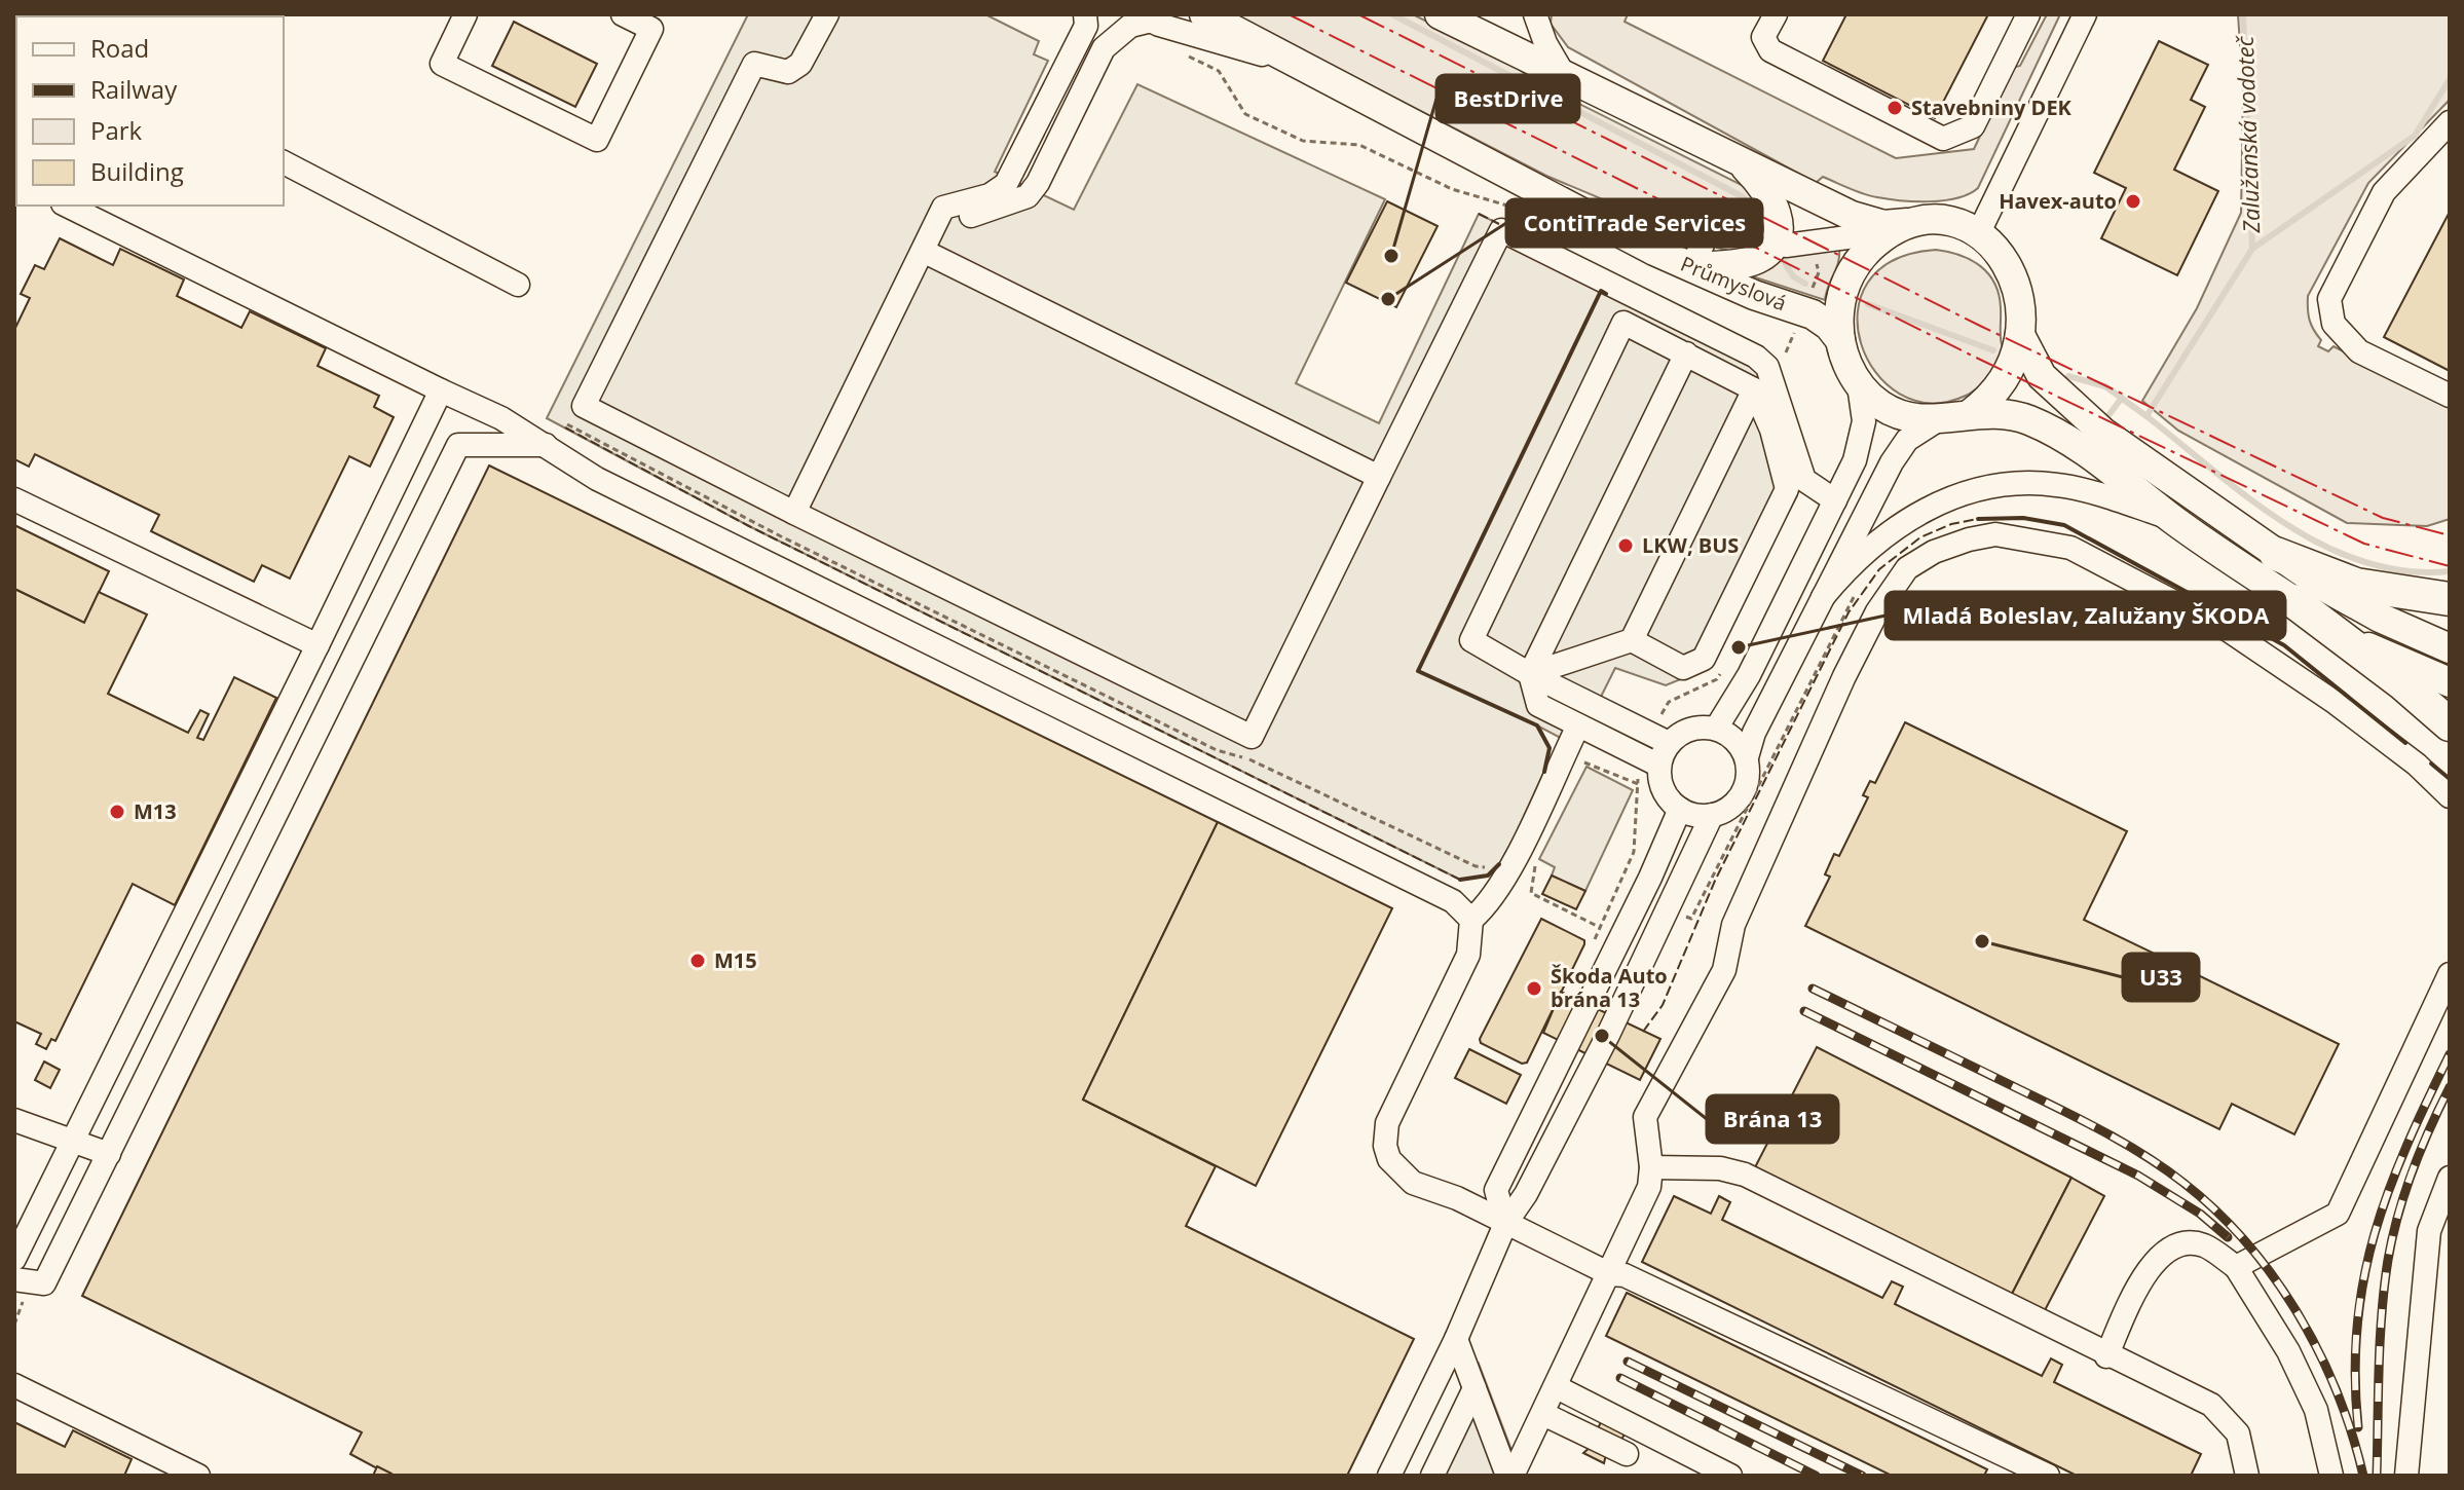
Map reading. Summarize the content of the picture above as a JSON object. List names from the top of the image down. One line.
{"streets":{"main road":["Průmyslová"]},"water":["Zalužanská vodoteč"],"places":["Stavebniny DEK","Havex-auto","BestDrive","ContiTrade Services","LKW, BUS","Mladá Boleslav, Zalužany ŠKODA","M13","U33","M15","Škoda Auto brána 13","Brána 13"],"legend":["Road","Railway","Park","Building"]}
